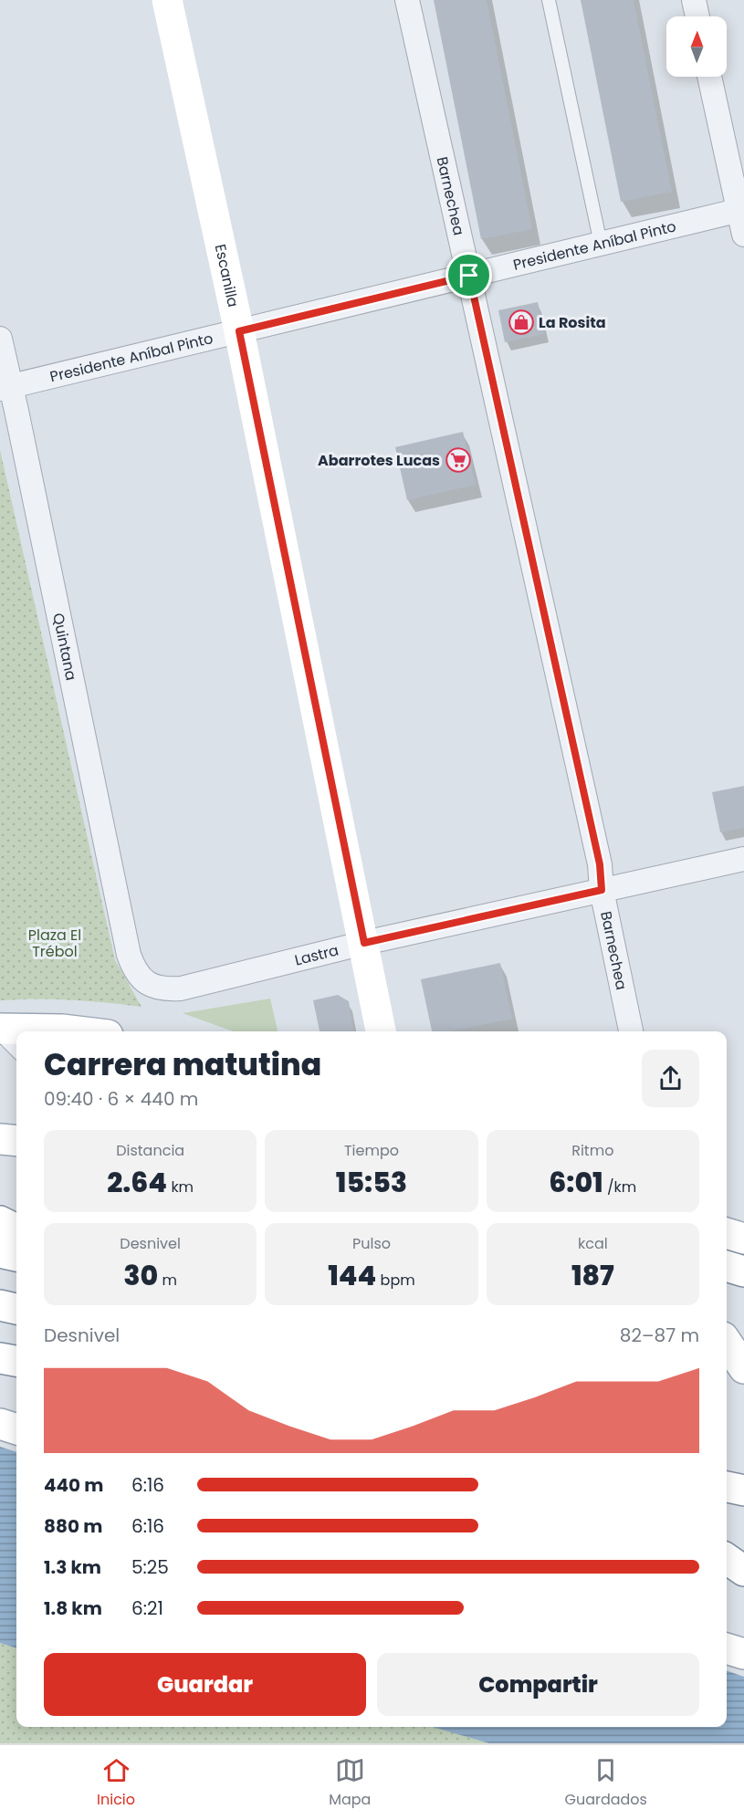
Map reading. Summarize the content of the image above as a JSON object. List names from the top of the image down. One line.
{"streets":{"main road":["Escanilla"],"street":["Barnechea","Presidente Aníbal Pinto","Quintana","Lastra"]},"crossings":[["Barnechea","Presidente Aníbal Pinto"],["Barnechea","Lastra"],["Presidente Aníbal Pinto","Escanilla"],["Presidente Aníbal Pinto","Quintana"],["Escanilla","Lastra"],["Quintana","Lastra"]],"parks":["Plaza El Trébol"],"places":{"shop":["La Rosita"],"supermarket":["Abarrotes Lucas"]},"north":"top","page":{"heading":["Carrera matutina","09:40 · 6 × 440 m"],"stats":[["Distancia","2.64 km"],["Tiempo","15:53"],["Ritmo","6:01 /km"],["Desnivel","30 m"],["Pulso","144 bpm"],["kcal","187"]],"chart":["Desnivel","82–87 m"],"list":[{"name":"440 m","note":"6:16"},{"name":"880 m","note":"6:16"},{"name":"1.3 km","note":"5:25"},{"name":"1.8 km","note":"6:21"}],"buttons":["Guardar","Compartir"],"tabs":["Inicio","Mapa","Guardados"]}}
